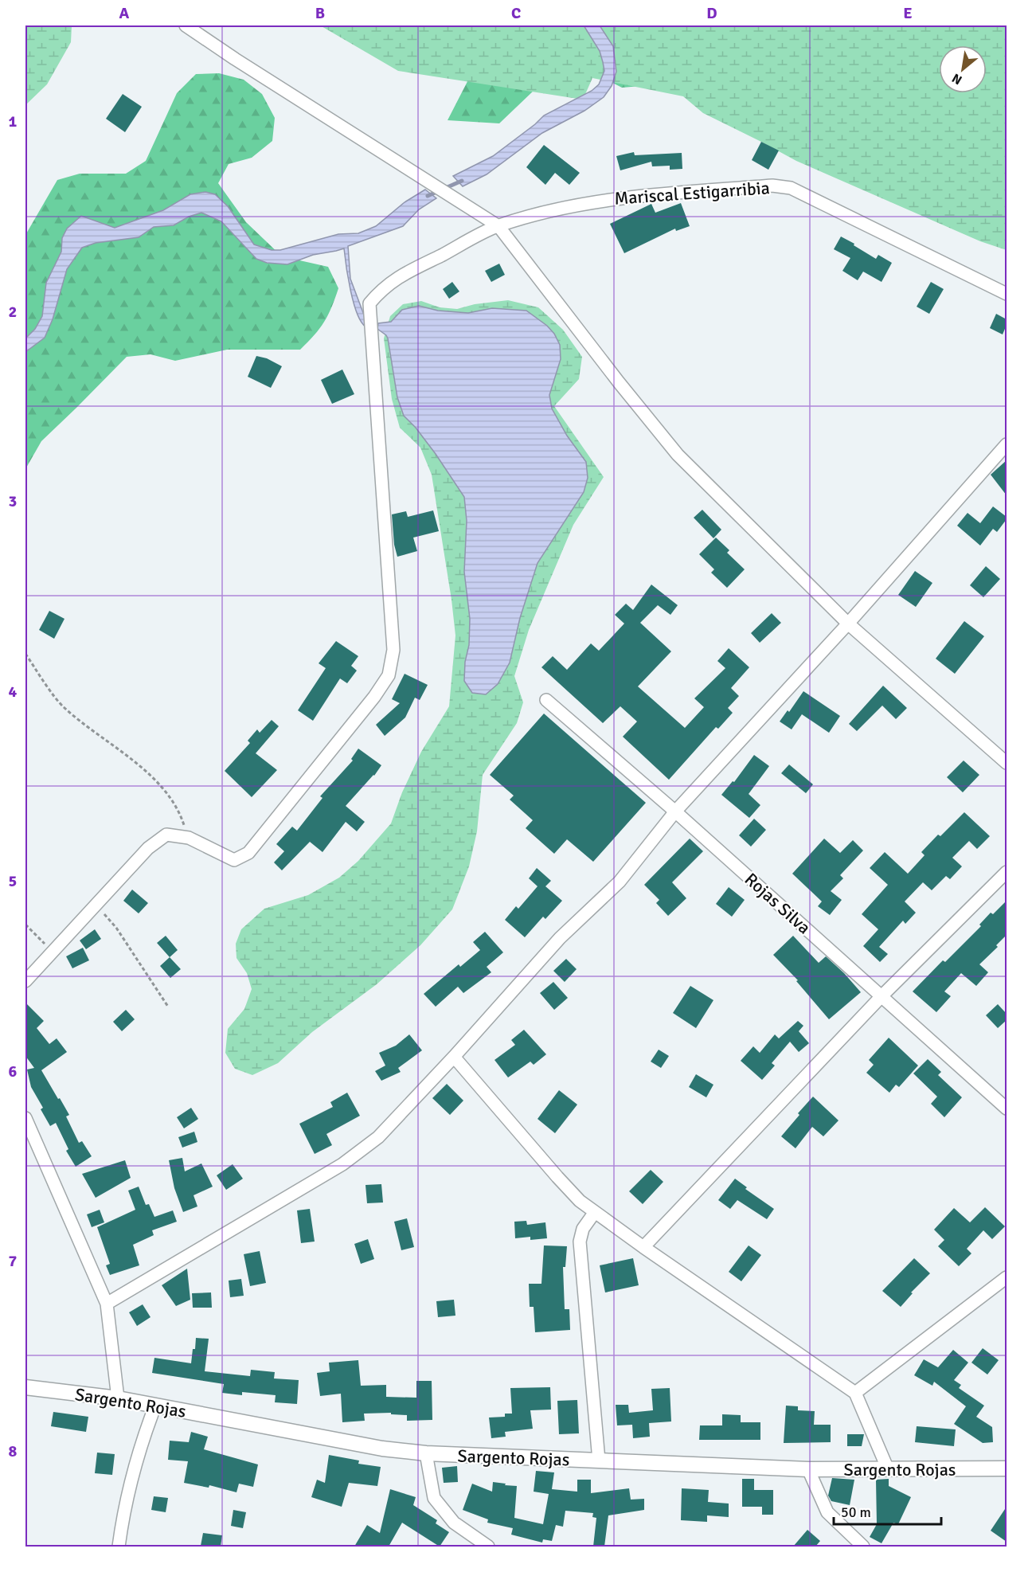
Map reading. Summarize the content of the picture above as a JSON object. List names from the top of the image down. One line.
{"streets":{"street":["Mariscal Estigarribia","Rojas Silva","Sargento Rojas"]},"scale_bar":"50 m","north":"bottom left","grid":{"columns":["A","B","C","D","E"],"rows":["1","2","3","4","5","6","7","8"]}}
